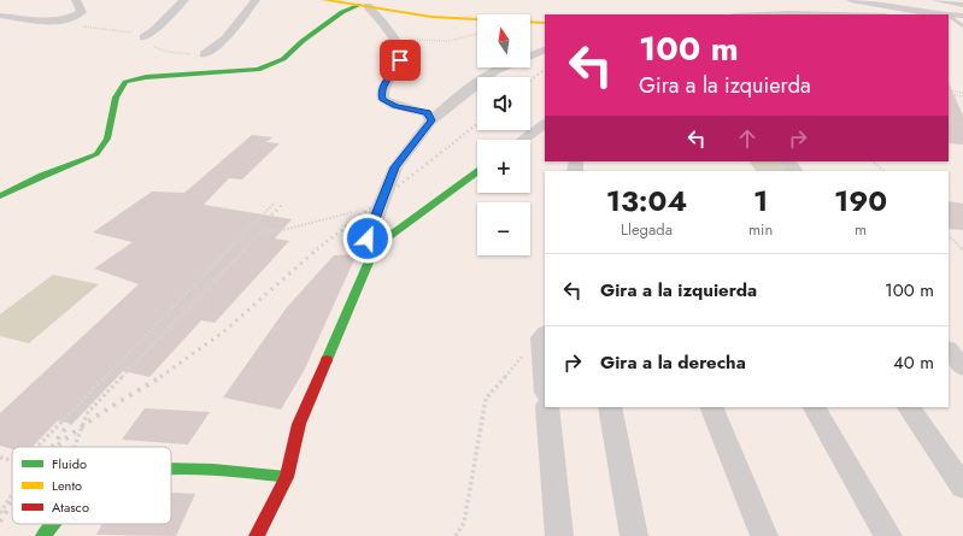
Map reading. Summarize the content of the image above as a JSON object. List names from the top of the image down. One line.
{"legend":["Fluido","Lento","Atasco"],"north":"top","page":{"map_buttons":["+","−"],"turn":["100 m","Gira a la izquierda"],"eta":["13:04","Llegada","1","min","190","m"],"list":[{"name":"Gira a la izquierda","value":"100 m"},{"name":"Gira a la derecha","value":"40 m"}]}}
